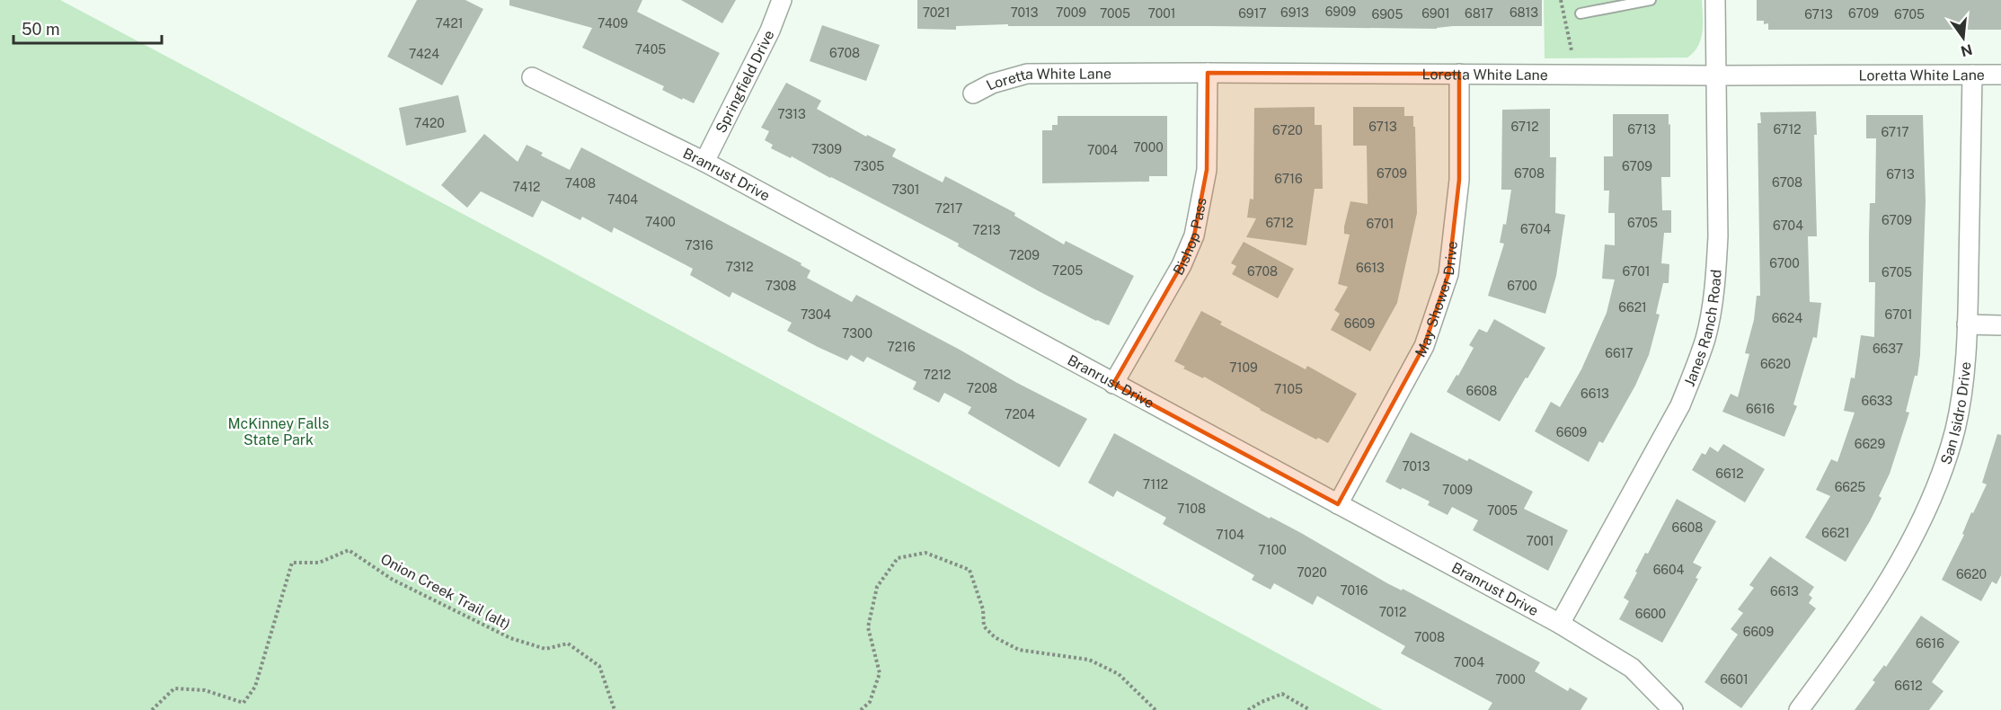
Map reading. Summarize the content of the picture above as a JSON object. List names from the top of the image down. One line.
{"streets":{"street":["Loretta White Lane","Springfield Drive","Branrust Drive","Bishop Pass","May Shower Drive","Janes Ranch Road","San Isidro Drive"],"path":["Onion Creek Trail (alt)"]},"crossings":[["Loretta White Lane","Bishop Pass"],["Loretta White Lane","May Shower Drive"],["Loretta White Lane","Janes Ranch Road"],["Loretta White Lane","San Isidro Drive"],["Springfield Drive","Branrust Drive"],["Branrust Drive","Bishop Pass"],["Branrust Drive","May Shower Drive"],["Branrust Drive","Janes Ranch Road"]],"parks":["McKinney Falls State Park"],"house_numbers":["6909","7021","7013","7009","6913","6813","7005","7001","6917","6901","6817","6709","6905","6713","6705","7421","7409","7405","6708","7424","7313","7420","6713","6712","6713","6712","6720","6717","7000","7309","7004","7305","6709","6709","6708","6713","6716","6708","7408","7412","7301","7404","7217","6709","7400","6712","6705","6701","6704","6704","7213","7316","7209","6700","7312","6613","7205","6708","6701","6705","7308","6700","6621","7304","6701","6624","6609","7300","7216","6637","6617","6620","7109","7212","7208","7105","6608","6613","6633","6616","7204","6609","6629","7013","6612","7112","6625","7009","7108","7005","6608","6621","7104","7001","7100","6604","7020","6620","7016","6613","7012","6600","6609","7008","6616","7004","7000","6601","6612"],"scale_bar":"50 m","north":"bottom"}
